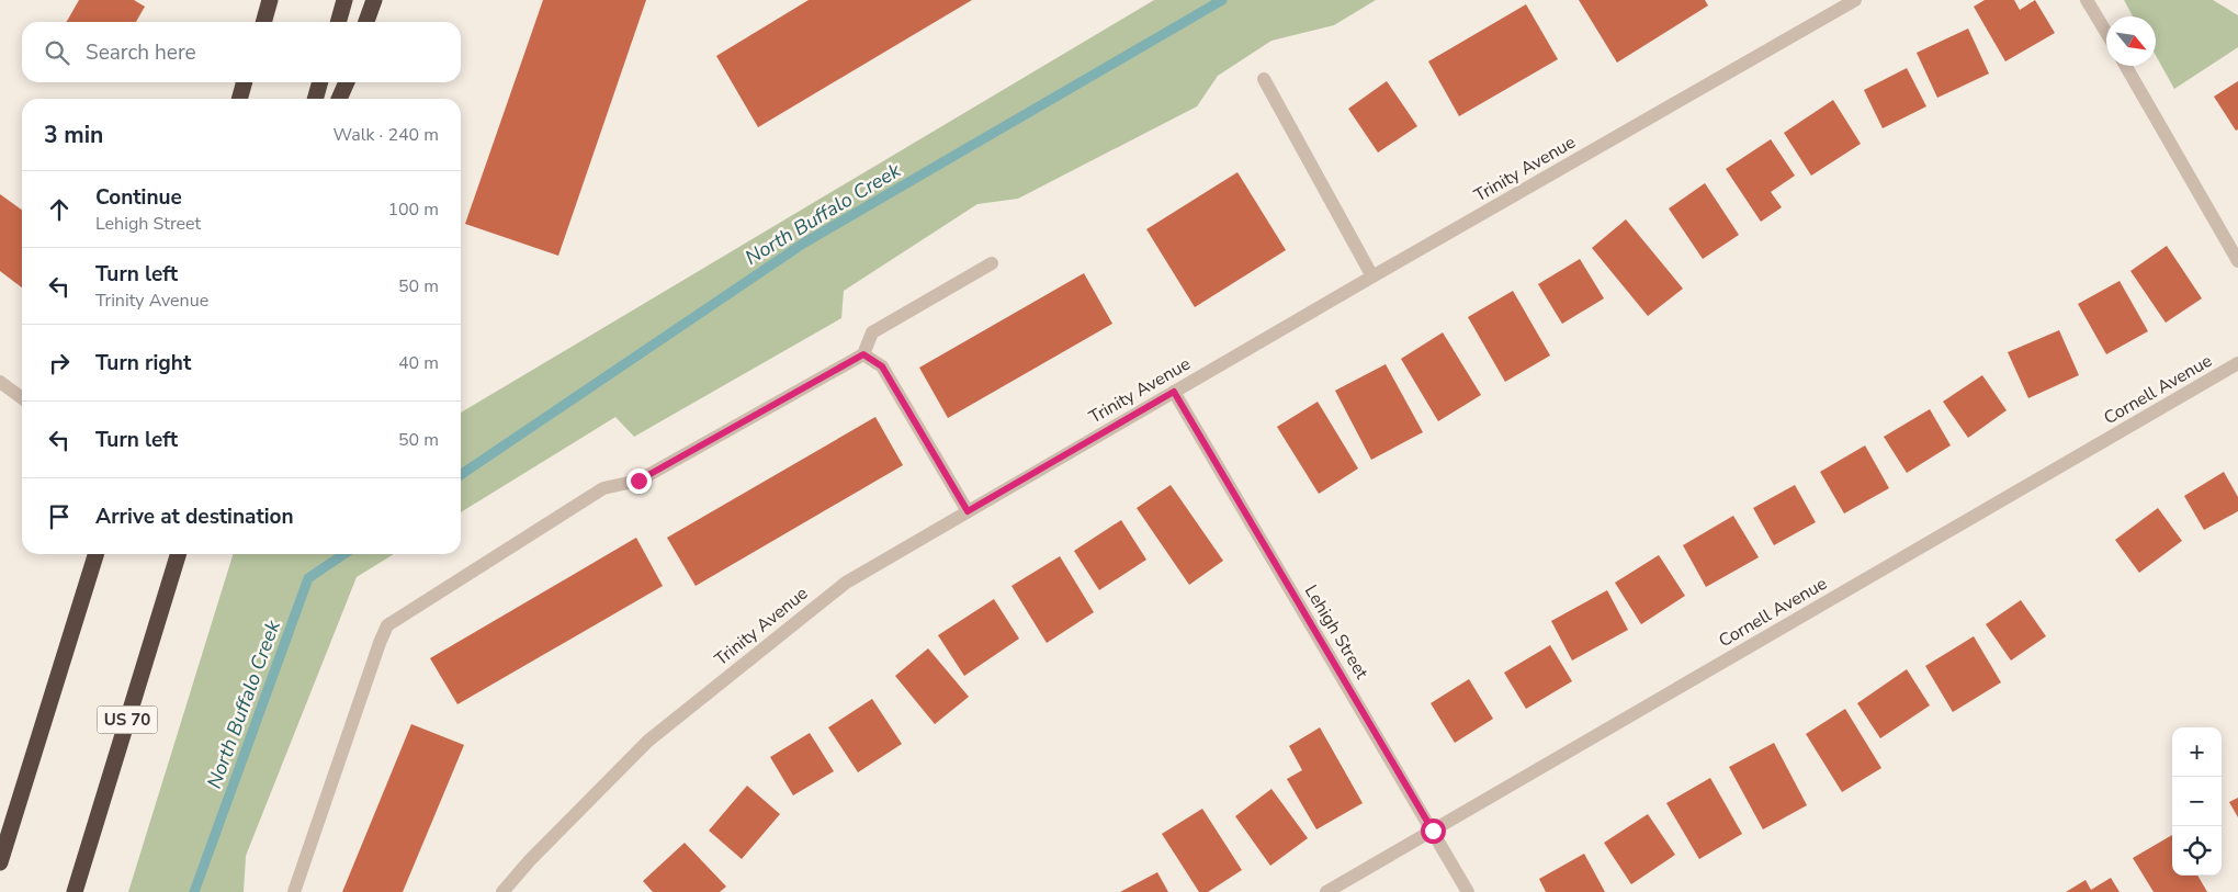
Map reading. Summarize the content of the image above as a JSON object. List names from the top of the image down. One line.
{"streets":{"highway":["US 70"],"street":["Trinity Avenue","Cornell Avenue","Lehigh Street"]},"crossings":[["Trinity Avenue","Lehigh Street"],["Cornell Avenue","Lehigh Street"]],"water":["North Buffalo Creek"],"north":"bottom right","page":{"search":"Search here","heading":["3 min","Walk · 240 m"],"list":[["Continue","Lehigh Street","100 m"],["Turn left","Trinity Avenue","50 m"],["Turn right","40 m"],["Turn left","50 m"],"Arrive at destination"],"map_buttons":["+","−"]}}
